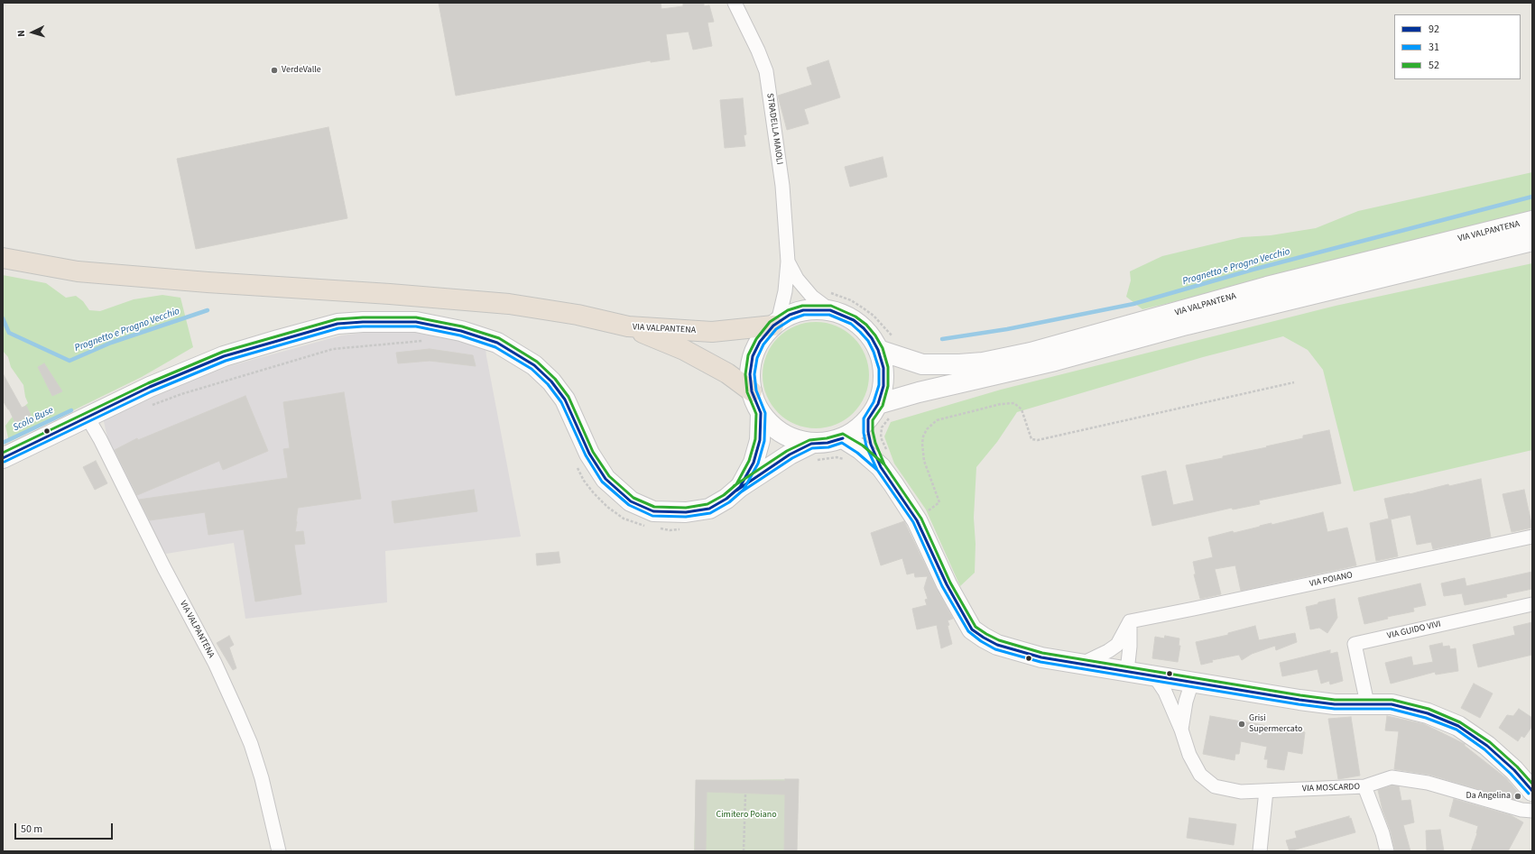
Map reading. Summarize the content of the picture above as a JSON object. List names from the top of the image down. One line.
{"streets":{"highway":["VIA VALPANTENA"],"street":["STRADELLA MAIOLI","VIA POIANO","VIA GUIDO VIVI","VIA MOSCARDO"]},"crossings":[["STRADELLA MAIOLI","VIA VALPANTENA"]],"water":["Prognetto e Progno Vecchio","Scolo Buse"],"parks":["Cimitero Poiano"],"places":["VerdeValle","Grisi Supermercato","Da Angelina"],"lines":["transit line 52","transit line 92","transit line 31"],"legend":["92","31","52"],"scale_bar":"50 m","north":"left"}
